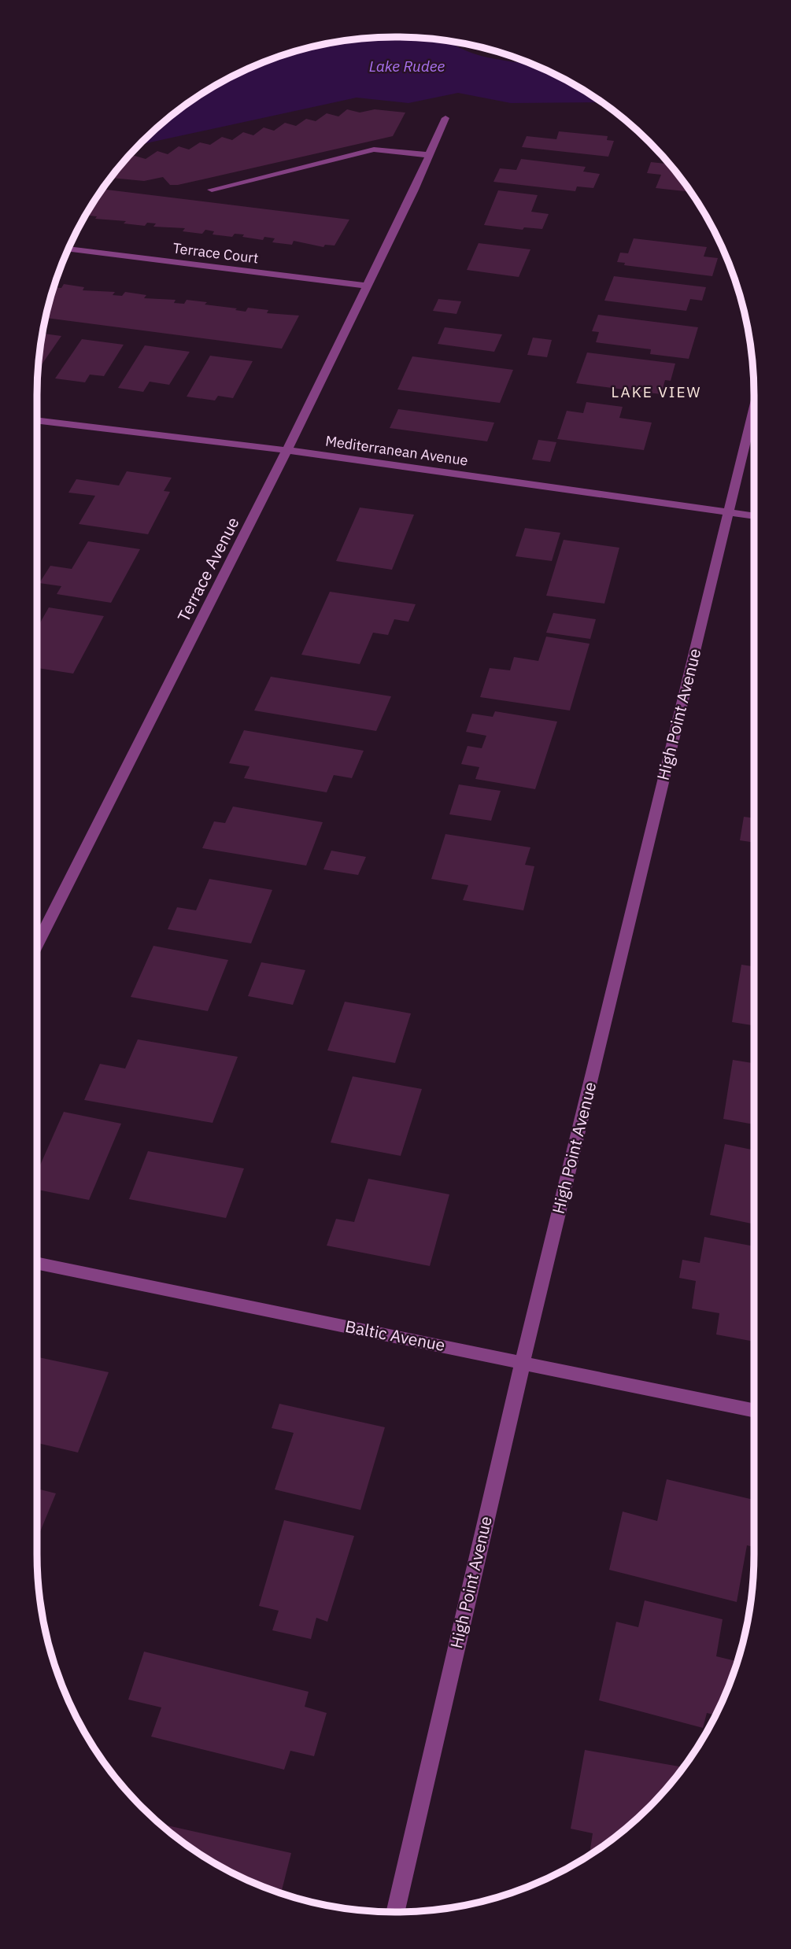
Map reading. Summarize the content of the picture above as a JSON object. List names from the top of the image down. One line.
{"streets":{"street":["Terrace Court","Mediterranean Avenue","Terrace Avenue","High Point Avenue","Baltic Avenue"]},"crossings":[["Terrace Court","Terrace Avenue"],["Mediterranean Avenue","Terrace Avenue"],["Mediterranean Avenue","High Point Avenue"],["High Point Avenue","Baltic Avenue"]],"districts":["LAKE VIEW"],"water":["Lake Rudee"]}
